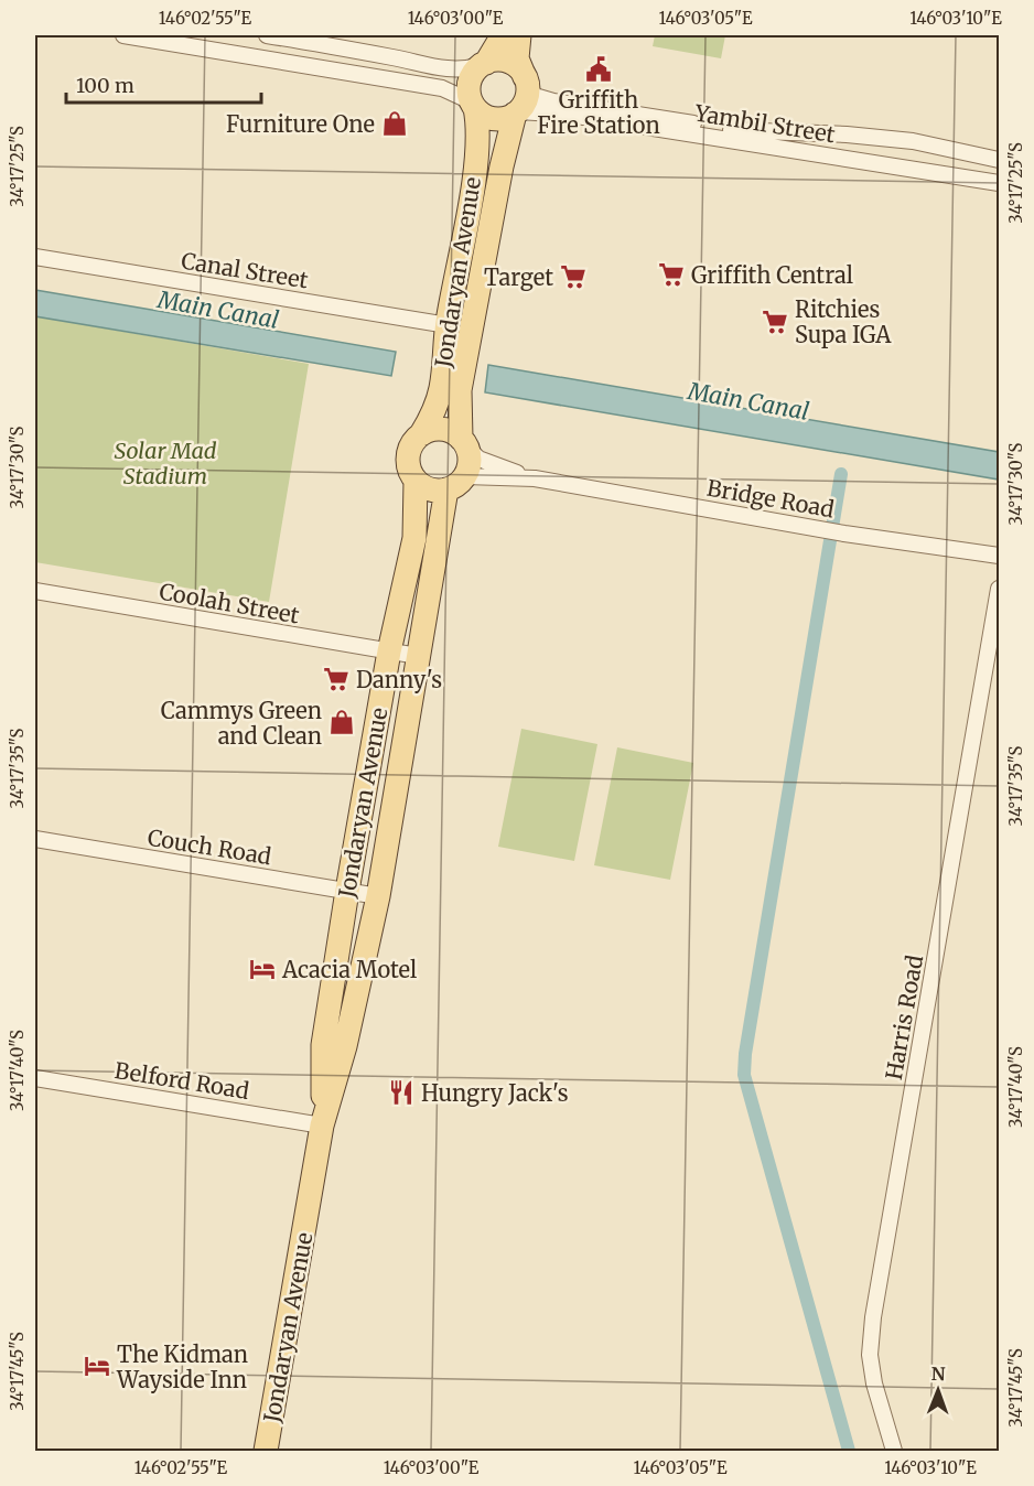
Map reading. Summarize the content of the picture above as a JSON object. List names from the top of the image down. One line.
{"streets":{"main road":["Jondaryan Avenue"],"street":["Yambil Street","Canal Street","Bridge Road","Coolah Street","Couch Road","Harris Road","Belford Road"]},"crossings":[["Yambil Street","Jondaryan Avenue"],["Canal Street","Jondaryan Avenue"],["Jondaryan Avenue","Bridge Road"],["Jondaryan Avenue","Coolah Street"],["Jondaryan Avenue","Couch Road"],["Jondaryan Avenue","Belford Road"]],"water":["Main Canal"],"parks":["Solar Mad Stadium"],"places":{"public building":["Griffith Fire Station"],"shop":["Furniture One","Cammys Green and Clean"],"supermarket":["Griffith Central","Target","Ritchies Supa IGA","Danny's"],"hotel":["Acacia Motel","The Kidman Wayside Inn"],"restaurant":["Hungry Jack's"]},"scale_bar":"100 m","north":"top","coordinates":["146°02'55\"E","146°03'00\"E","146°03'05\"E","146°03'10\"E","34°17'25\"S","34°17'30\"S","34°17'35\"S","34°17'40\"S","34°17'45\"S"]}
